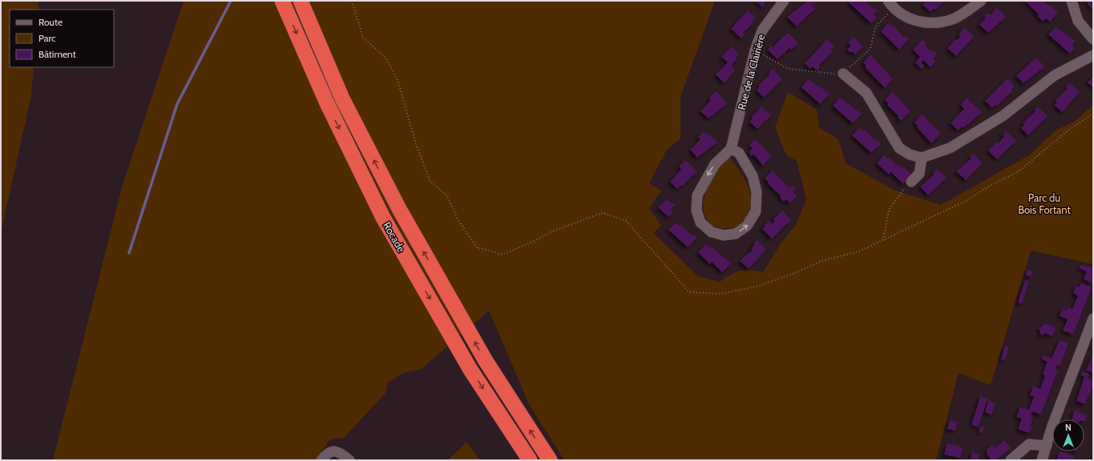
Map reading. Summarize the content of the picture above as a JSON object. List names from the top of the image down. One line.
{"streets":{"highway":["Rocade"],"street":["Rue de la Clairière"]},"parks":["Parc du Bois Fortant"],"legend":["Route","Parc","Bâtiment"],"north":"top"}
